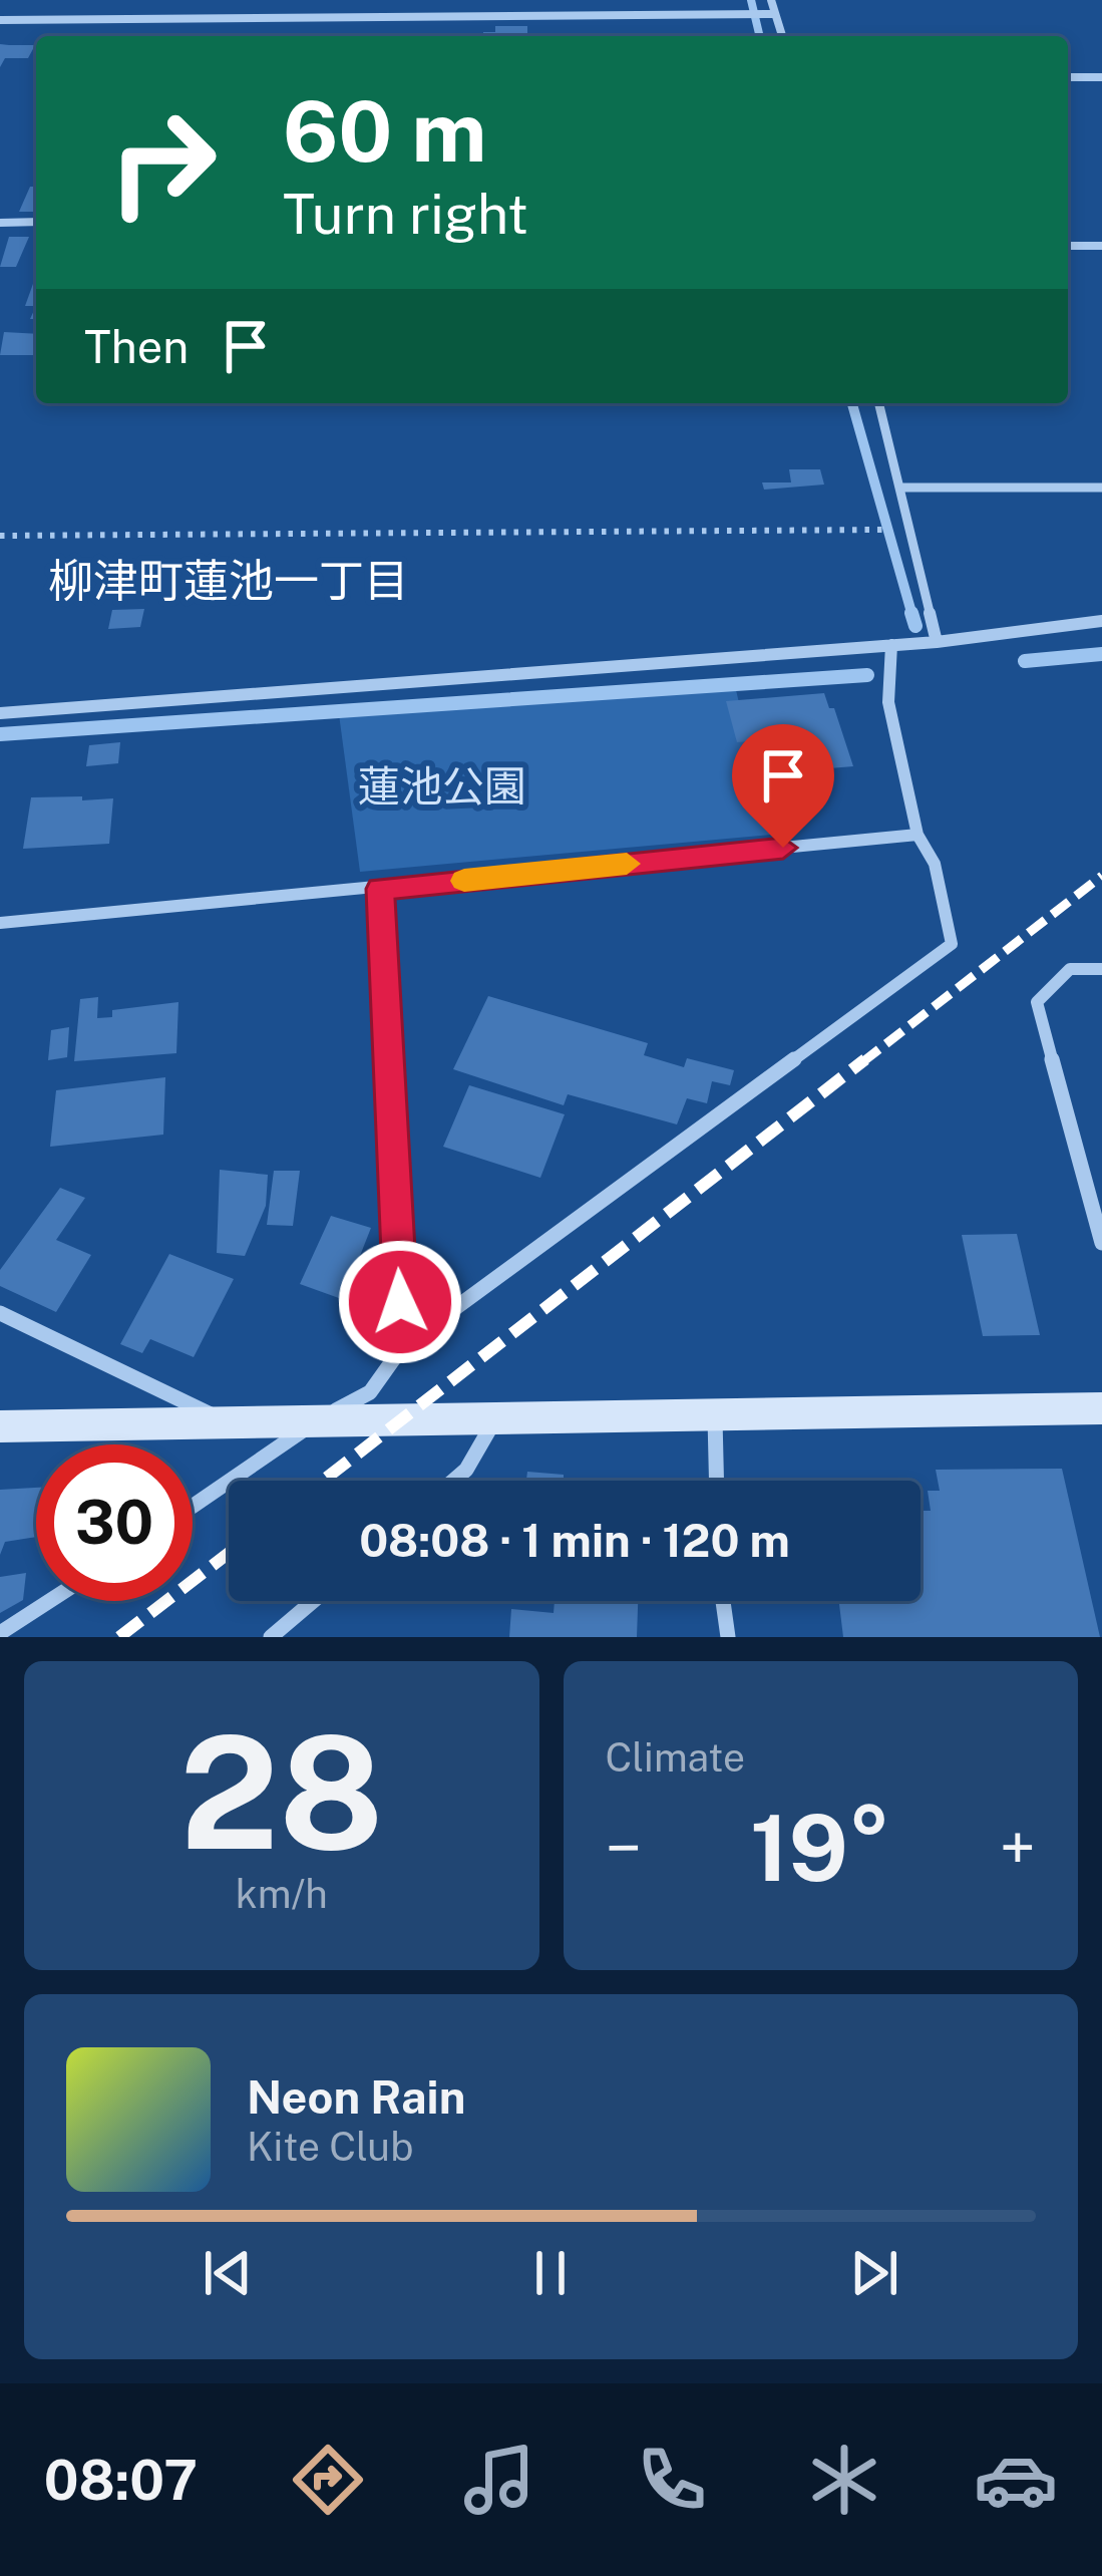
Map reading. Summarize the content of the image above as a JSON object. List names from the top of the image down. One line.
{"districts":["柳津町蓮池一丁目"],"parks":["蓮池公園"],"page":{"turn":["60 m","Turn right"],"then":"Then","limit":"30","trip":"08:08 · 1 min · 120 m","tile":[["28","km/h"],"Climate"],"heat":["−","19°","+"],"song":["Neon Rain","Kite Club"],"tabs":"08:07"}}
